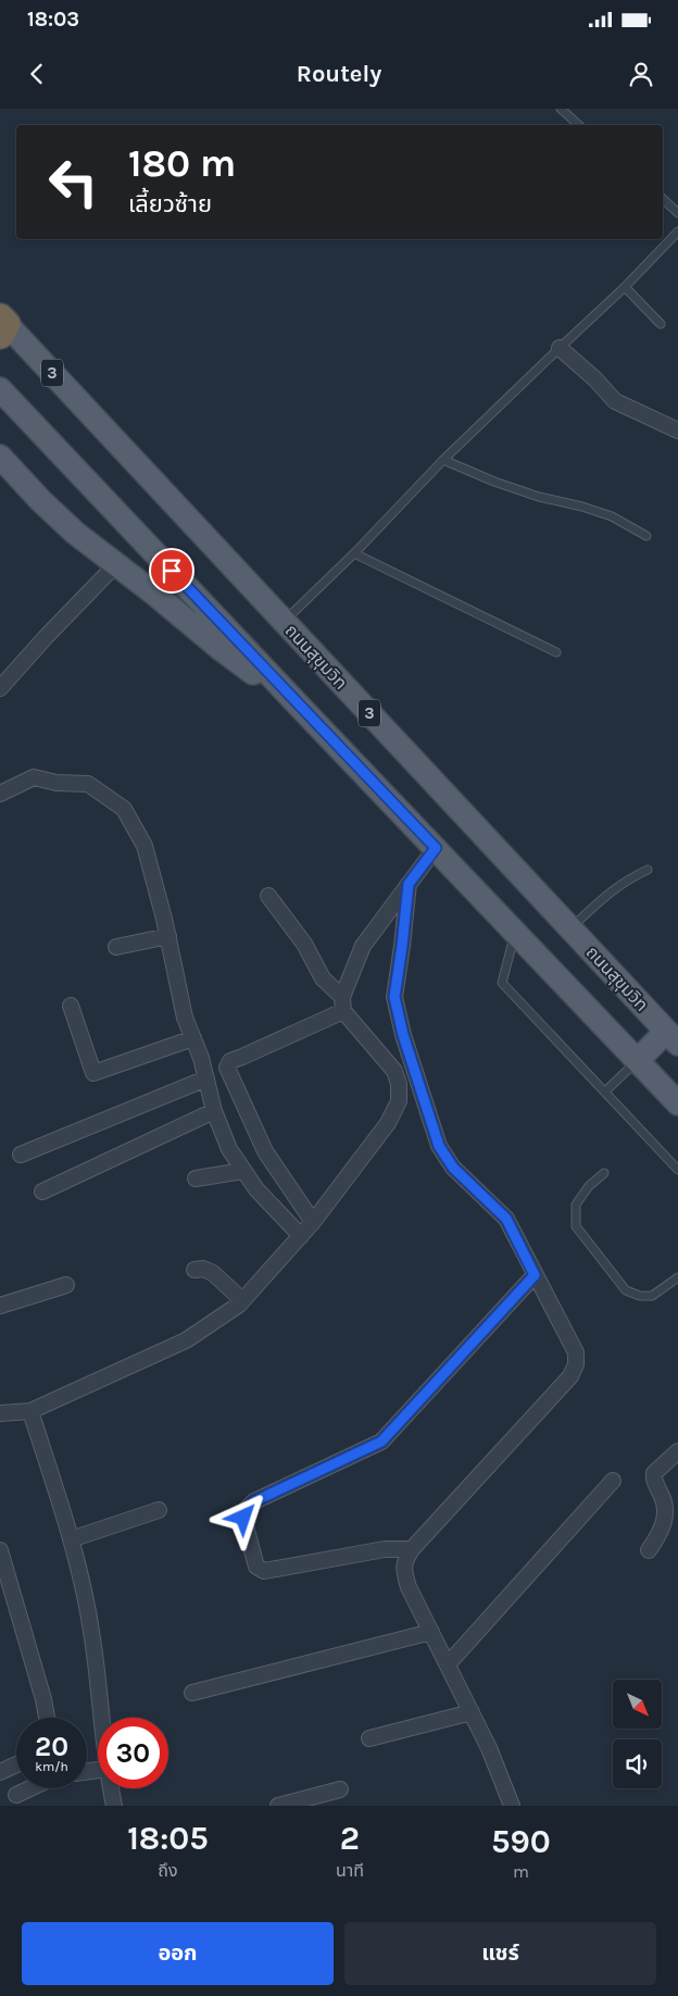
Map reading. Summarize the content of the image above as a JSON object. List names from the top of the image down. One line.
{"streets":{"main road":["3","ถนนสุขุมวิท"]},"north":"bottom right","page":{"status":"18:03","header":"Routely","turn":["180 m","เลี้ยวซ้าย"],"speed":"20 km/h","limit":"30","eta":["18:05","ถึง","2","นาที","590","m"],"buttons":["ออก","แชร์"]}}
